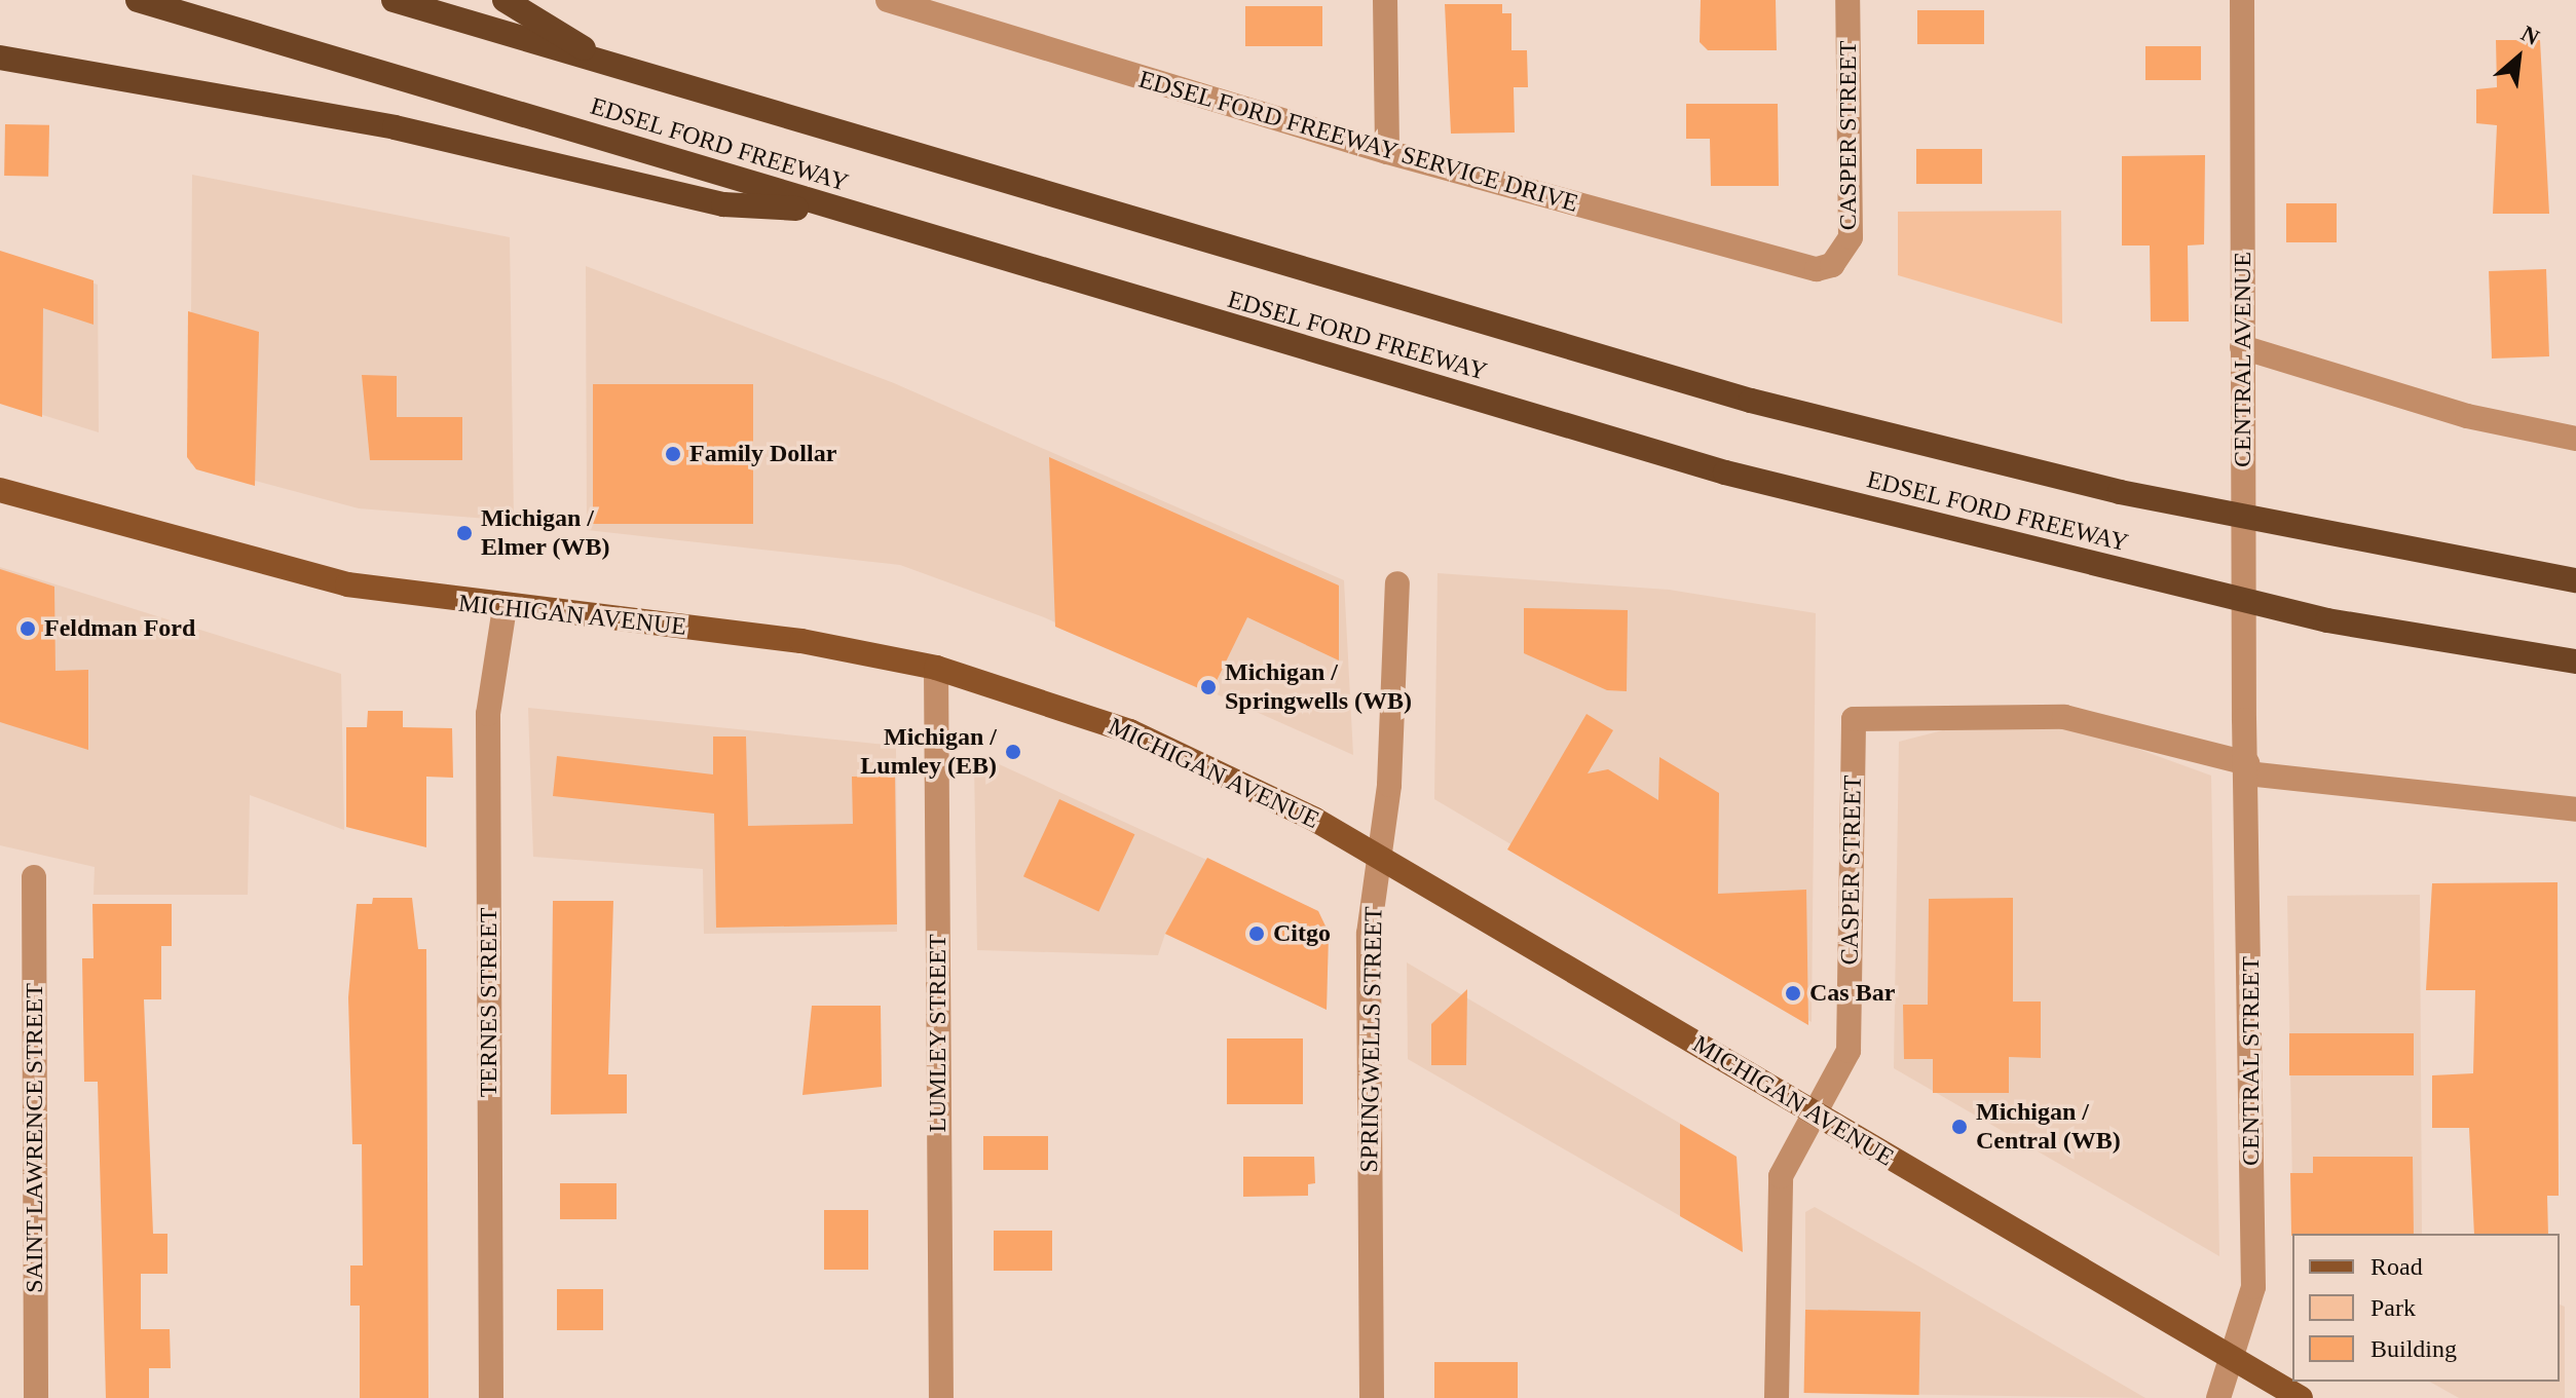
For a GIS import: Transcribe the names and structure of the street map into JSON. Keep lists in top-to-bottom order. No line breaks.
{"streets":{"highway":["EDSEL FORD FREEWAY"],"main road":["MICHIGAN AVENUE"],"street":["CASPER STREET","EDSEL FORD FREEWAY SERVICE DRIVE","CENTRAL AVENUE","TERNES STREET","LUMLEY STREET","SPRINGWELLS STREET","CENTRAL STREET","SAINT LAWRENCE STREET"]},"crossings":[["CASPER STREET","EDSEL FORD FREEWAY SERVICE DRIVE"],["CASPER STREET","MICHIGAN AVENUE"],["CASPER STREET","CENTRAL STREET"],["CENTRAL AVENUE","CENTRAL STREET"],["MICHIGAN AVENUE","TERNES STREET"],["MICHIGAN AVENUE","LUMLEY STREET"],["MICHIGAN AVENUE","SPRINGWELLS STREET"],["MICHIGAN AVENUE","CENTRAL STREET"]],"places":["Family Dollar","Michigan / Elmer (WB)","Feldman Ford","Michigan / Springwells (WB)","Michigan / Lumley (EB)","Citgo","Cas Bar","Michigan / Central (WB)"],"legend":["Road","Park","Building"],"north":"top right"}
